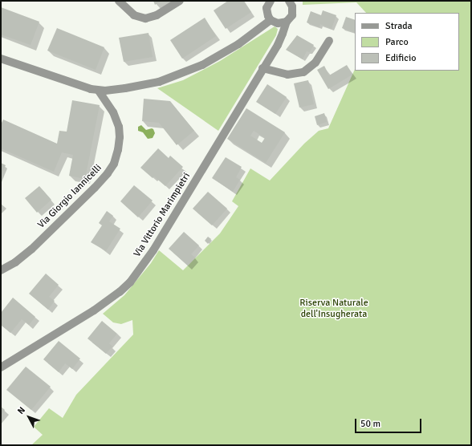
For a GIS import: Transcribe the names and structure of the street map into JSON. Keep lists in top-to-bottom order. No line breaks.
{"streets":{"street":["Via Giorgio Iannicelli","Via Vittorio Marimpietri"]},"parks":["Riserva Naturale dell'Insugherata"],"legend":["Strada","Parco","Edificio"],"scale_bar":"50 m","north":"top left"}
